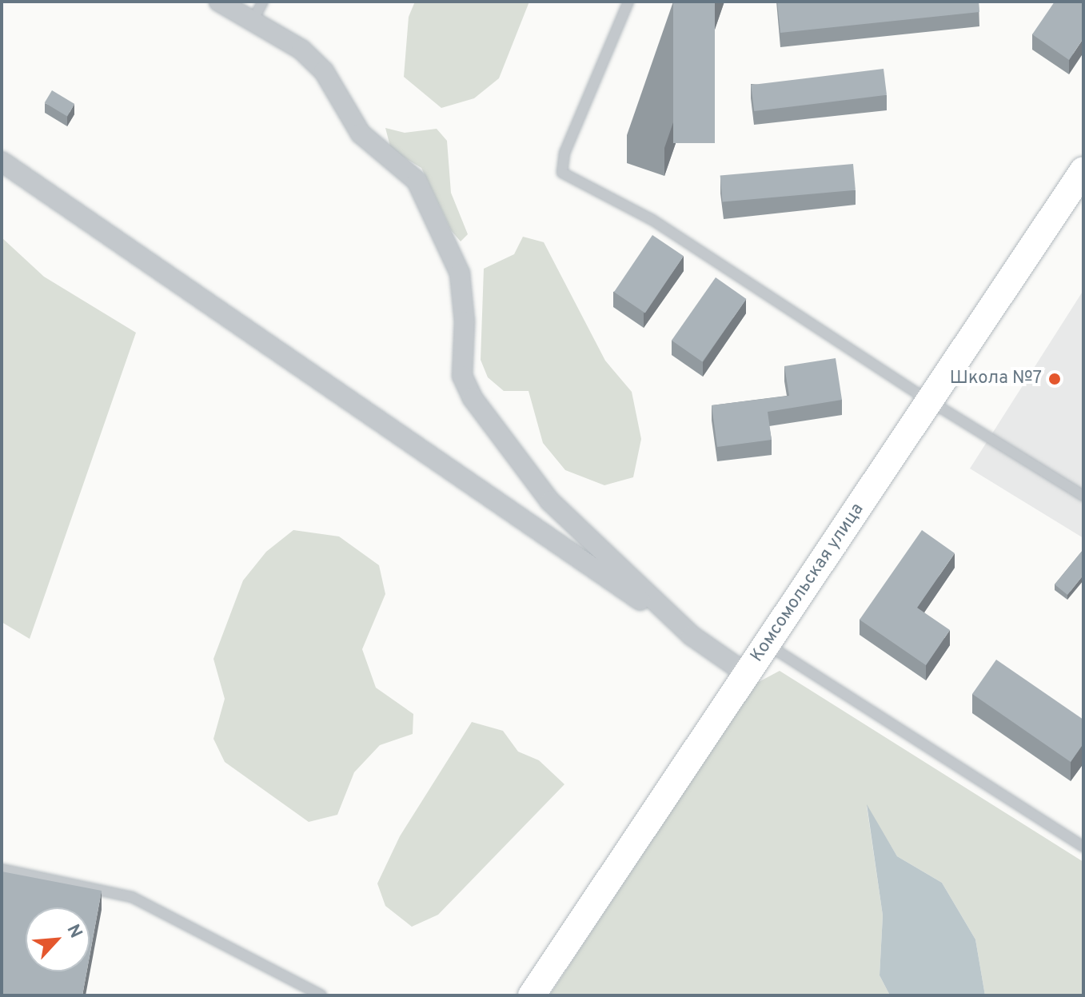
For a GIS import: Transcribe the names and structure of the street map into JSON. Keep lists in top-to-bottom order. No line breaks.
{"streets":{"main road":["Комсомольская улица"]},"places":["Школа №7"],"north":"top right"}
